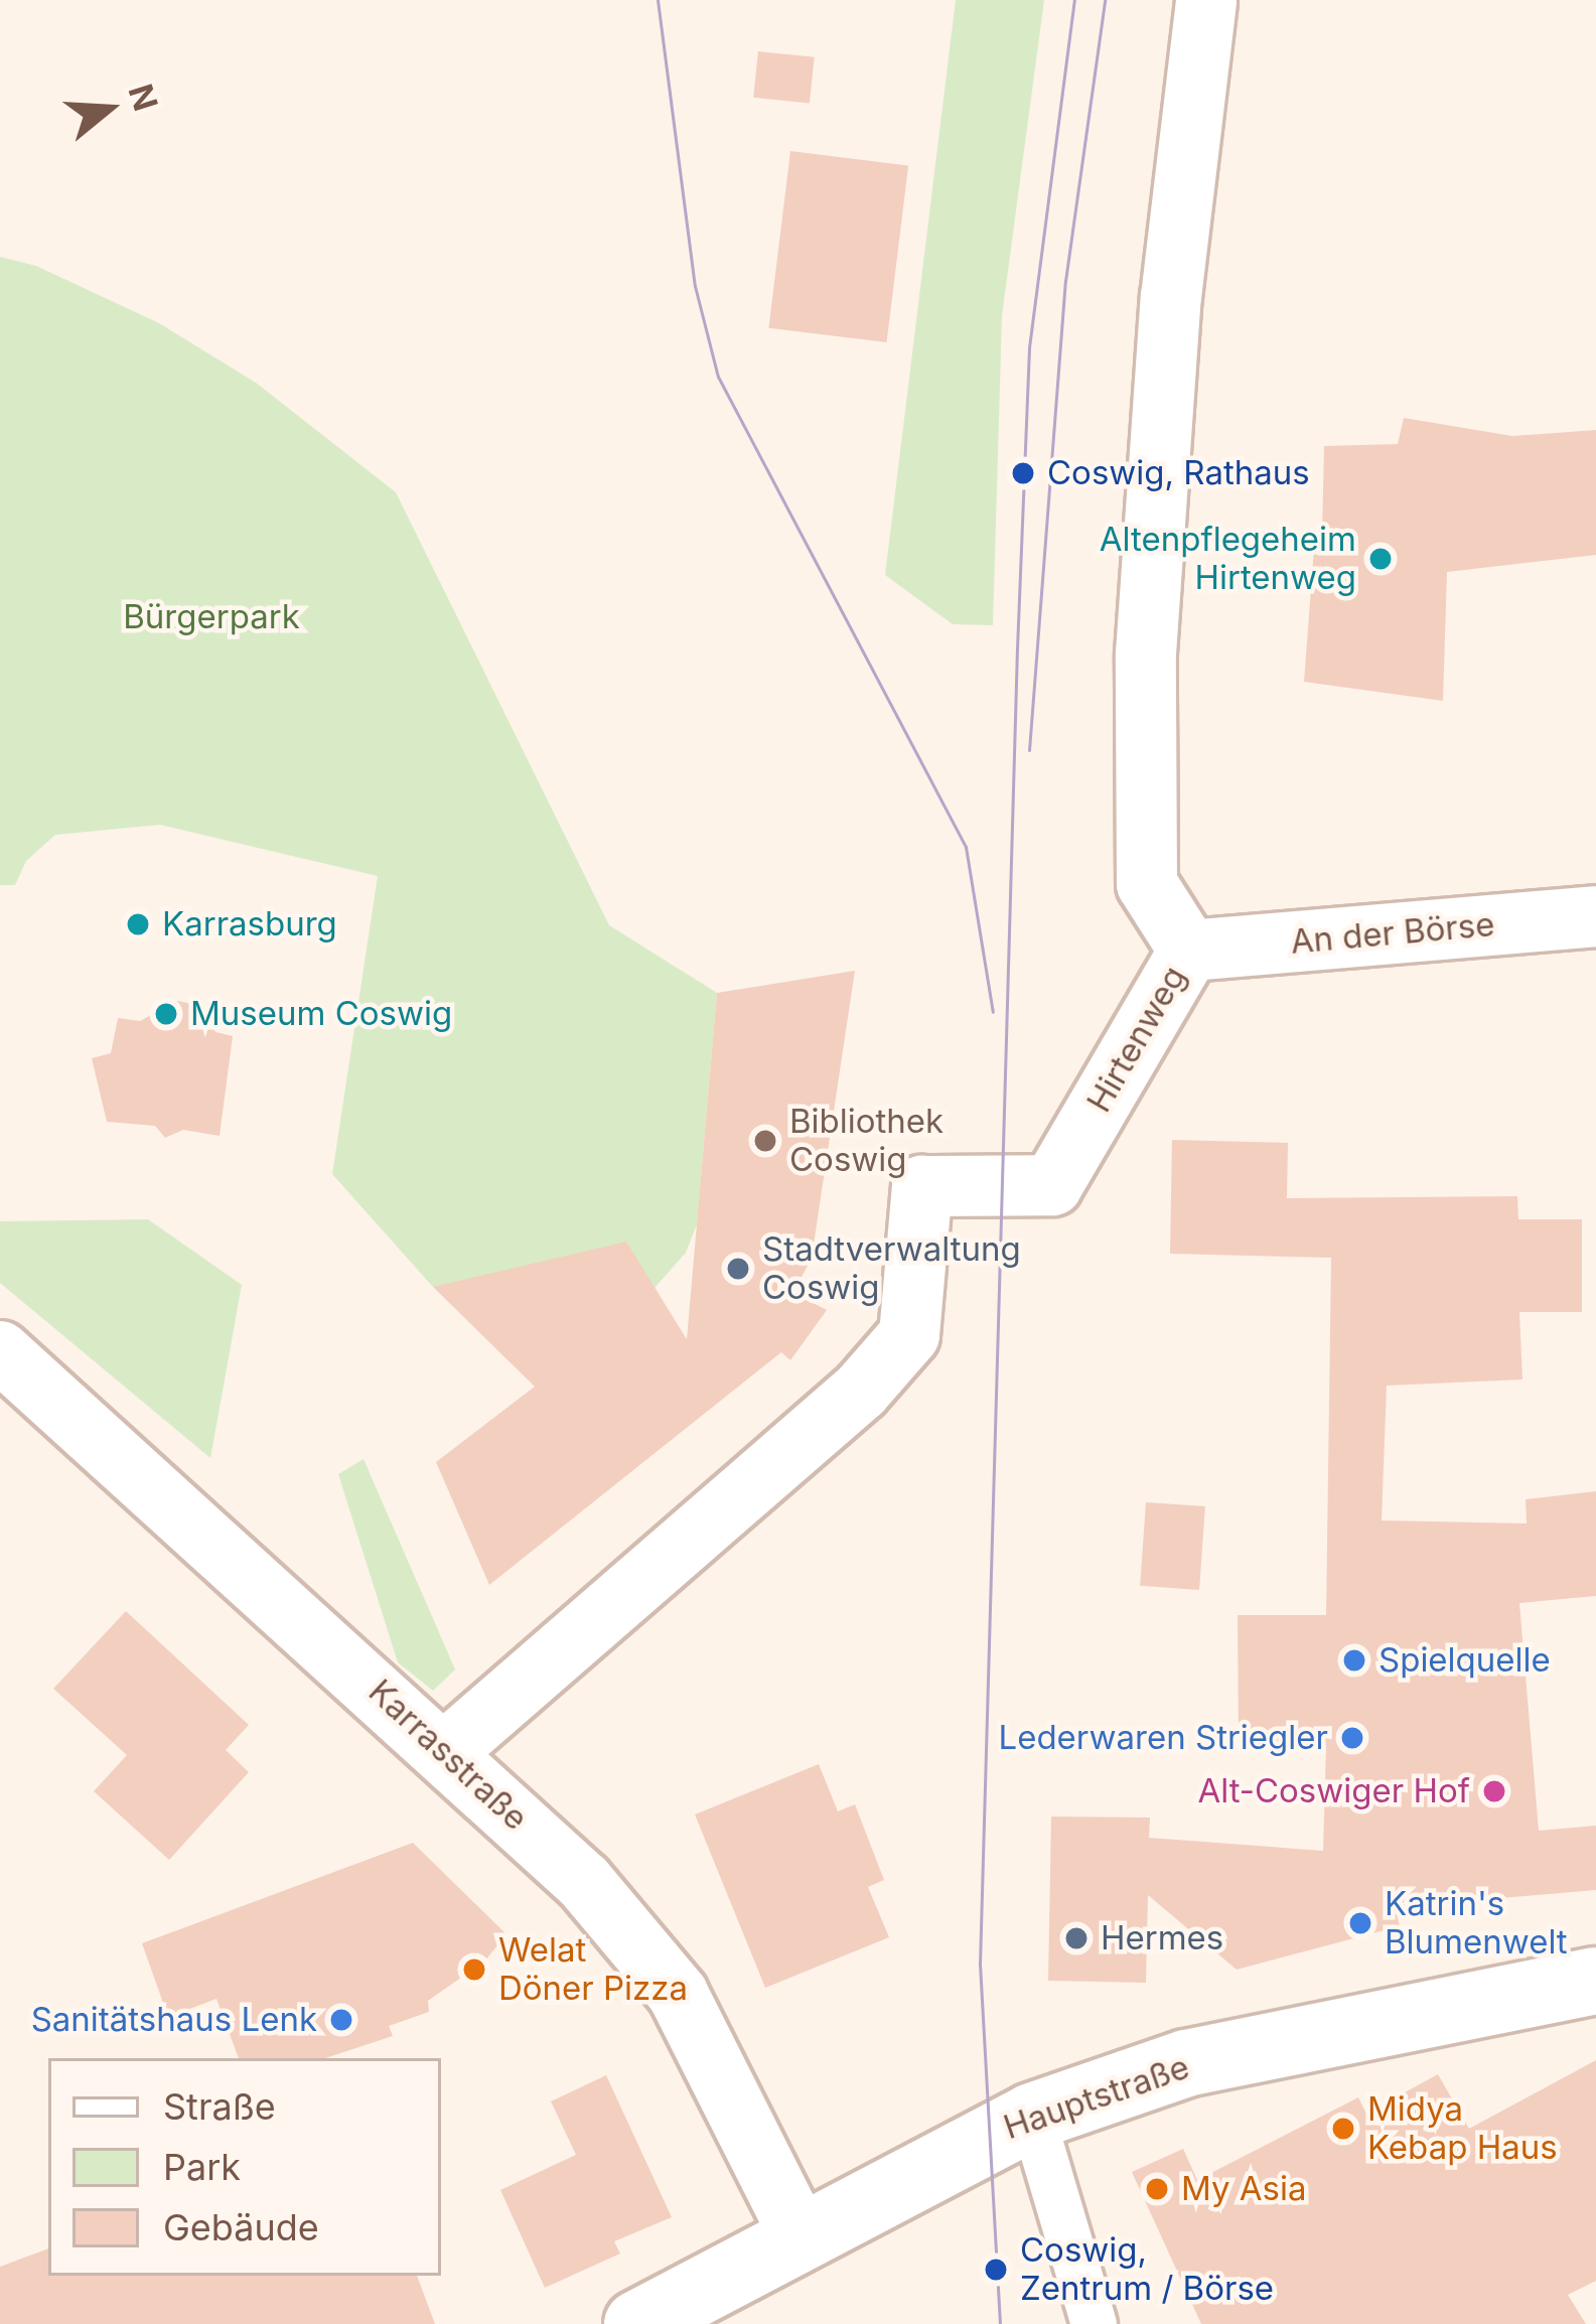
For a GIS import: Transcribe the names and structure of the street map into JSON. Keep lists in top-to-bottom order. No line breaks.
{"streets":{"main road":["Hauptstraße"],"street":["An der Börse","Hirtenweg","Karrasstraße"]},"crossings":[["An der Börse","Hirtenweg"],["Hirtenweg","Karrasstraße"],["Karrasstraße","Hauptstraße"]],"parks":["Bürgerpark"],"places":["Coswig, Rathaus","Altenpflegeheim Hirtenweg","Karrasburg","Museum Coswig","Bibliothek Coswig","Stadtverwaltung Coswig","Spielquelle","Lederwaren Striegler","Alt-Coswiger Hof","Katrin's Blumenwelt","Hermes","Welat Döner Pizza","Sanitätshaus Lenk","Midya Kebap Haus","My Asia","Coswig, Zentrum / Börse"],"legend":["Straße","Park","Gebäude"],"north":"right"}
